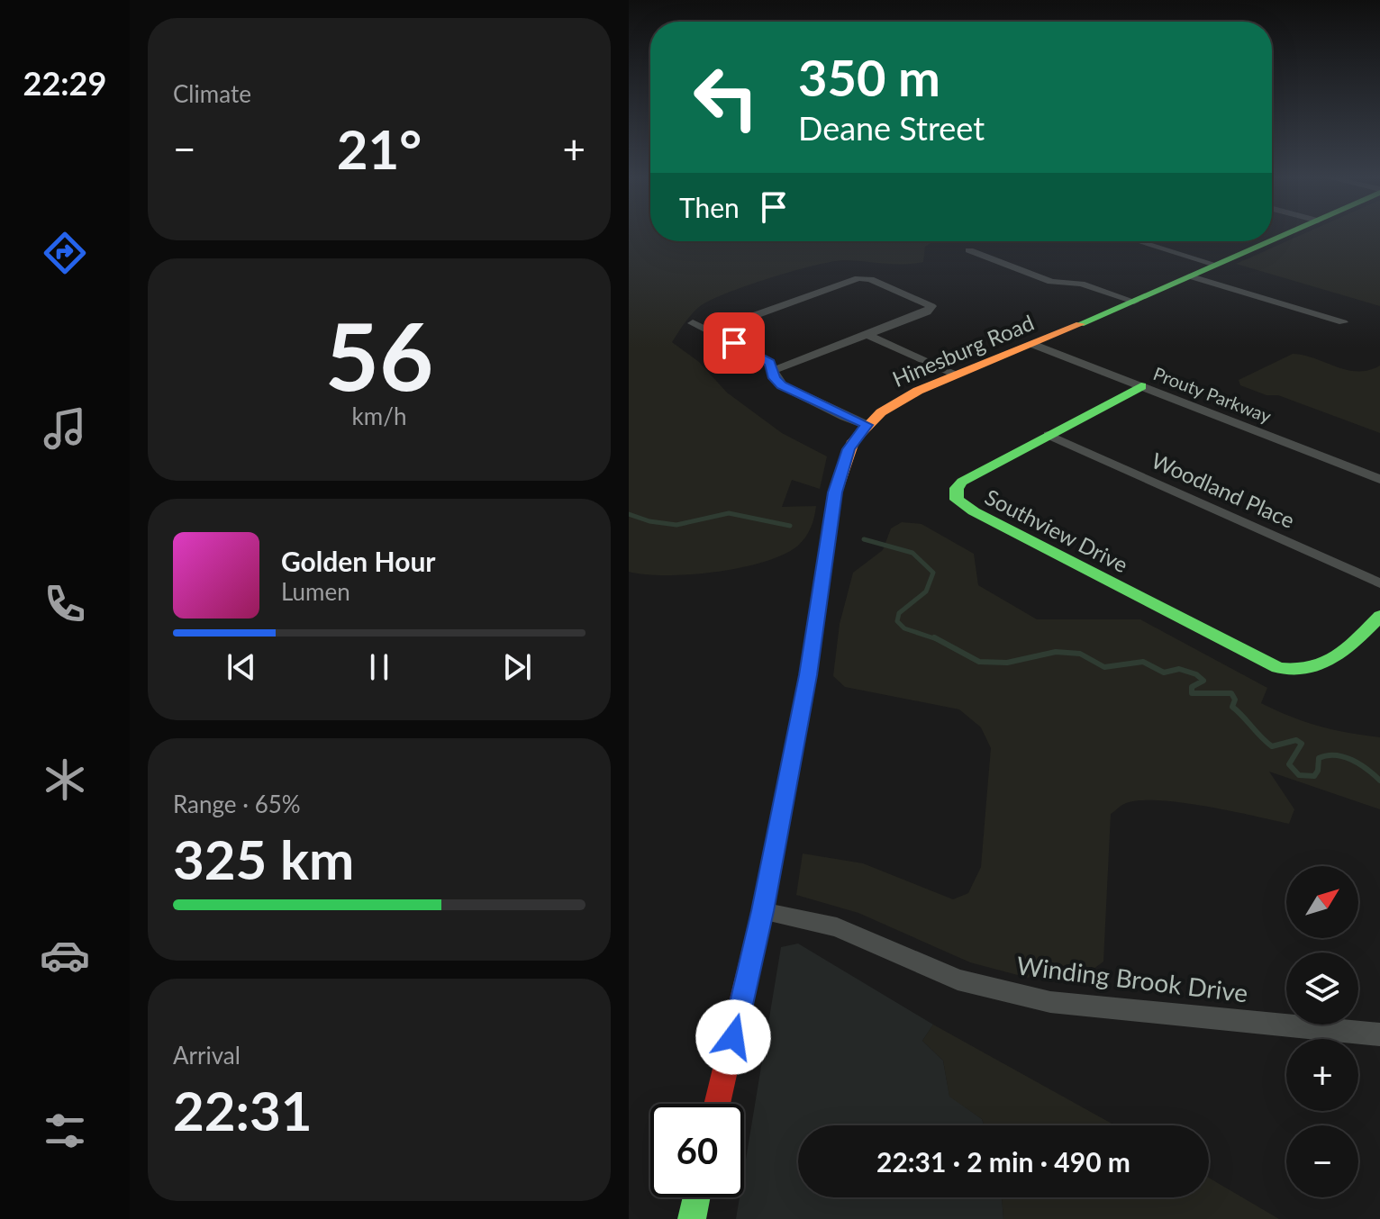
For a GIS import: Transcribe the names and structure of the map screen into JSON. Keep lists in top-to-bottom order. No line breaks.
{"streets":{"main road":["Hinesburg Road","Southview Drive"],"street":["Prouty Parkway","Woodland Place","Winding Brook Drive"]},"crossings":[["Hinesburg Road","Prouty Parkway"],["Hinesburg Road","Winding Brook Drive"],["Prouty Parkway","Southview Drive"],["Woodland Place","Southview Drive"]],"north":"top right","page":{"tabs":"22:29","tile":["Climate",["56","km/h"],["Range · 65%","325 km"],["Arrival","22:31"]],"turn":["350 m","Deane Street"],"heat":["−","21°","+"],"then":"Then","song":["Golden Hour","Lumen"],"map_buttons":["+","−"],"limit":"60","trip":"22:31 · 2 min · 490 m"}}
